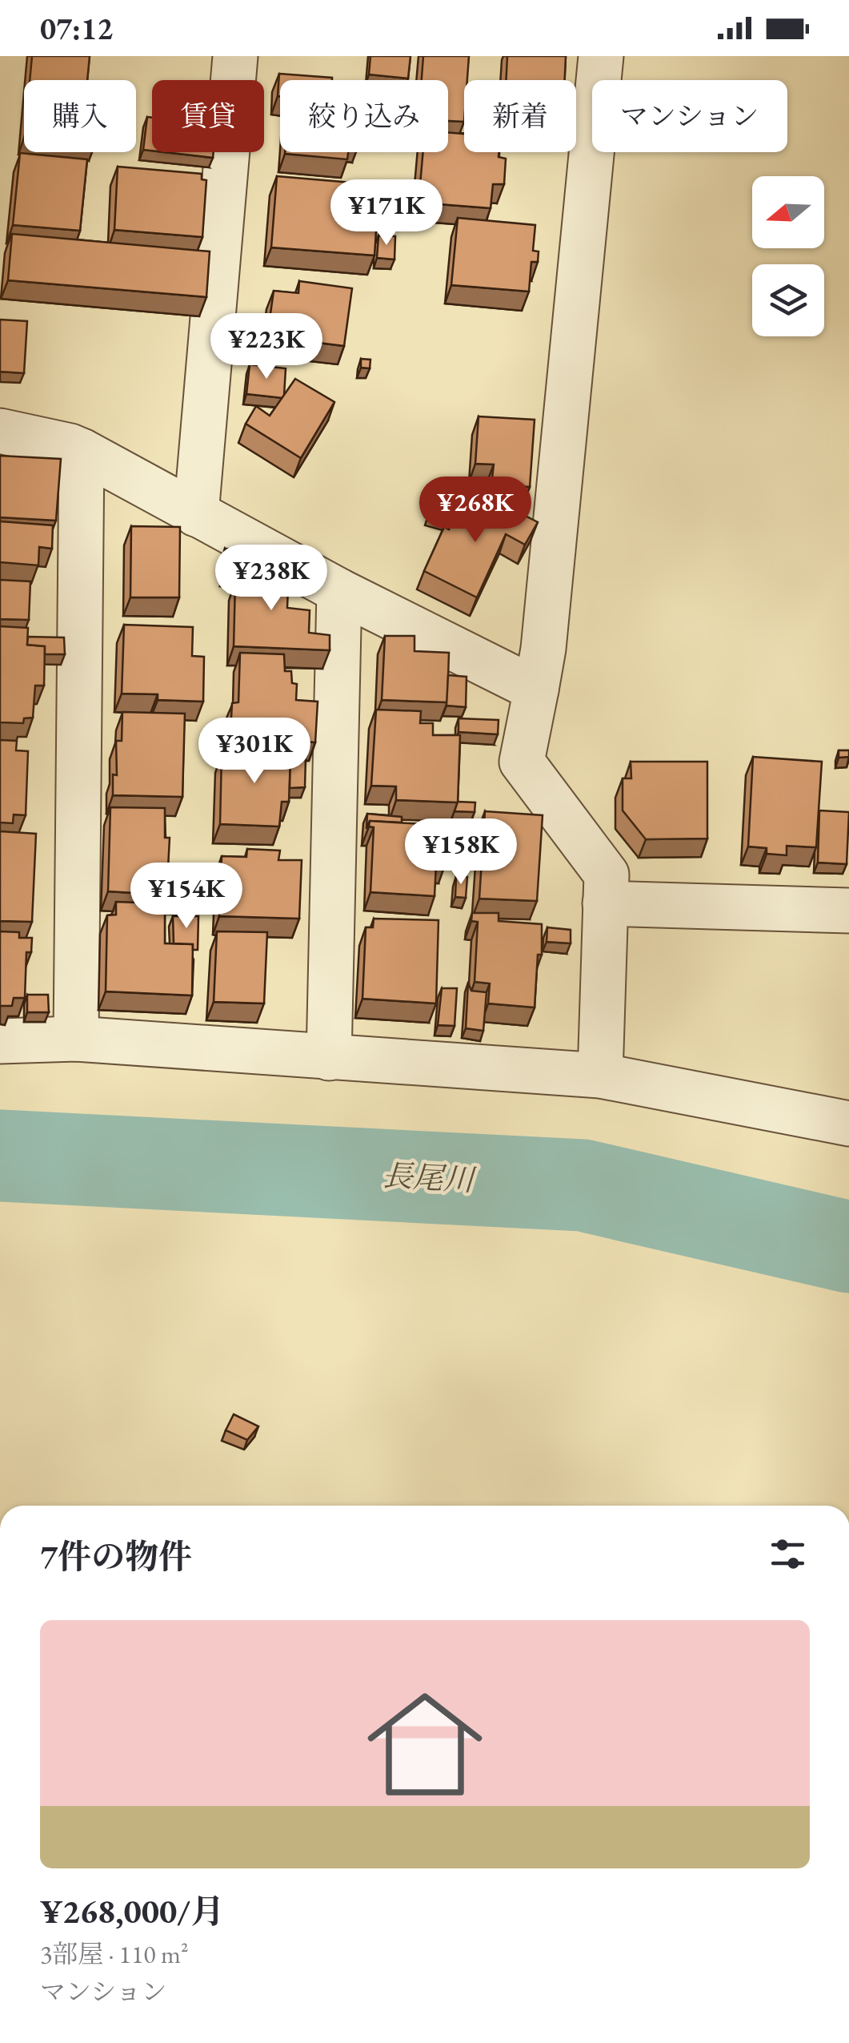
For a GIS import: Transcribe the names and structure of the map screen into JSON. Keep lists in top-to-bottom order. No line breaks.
{"water":["長尾川"],"north":"left","page":{"status":"07:12","chip":["購入","賃貸","絞り込み","新着","マンション"],"price":["¥171K","¥223K","¥268K","¥238K","¥301K","¥158K","¥154K"],"heading":"7件の物件","list":[{"name":"¥268,000/月","note":"3部屋 · 110 m² · マンション"}]}}
